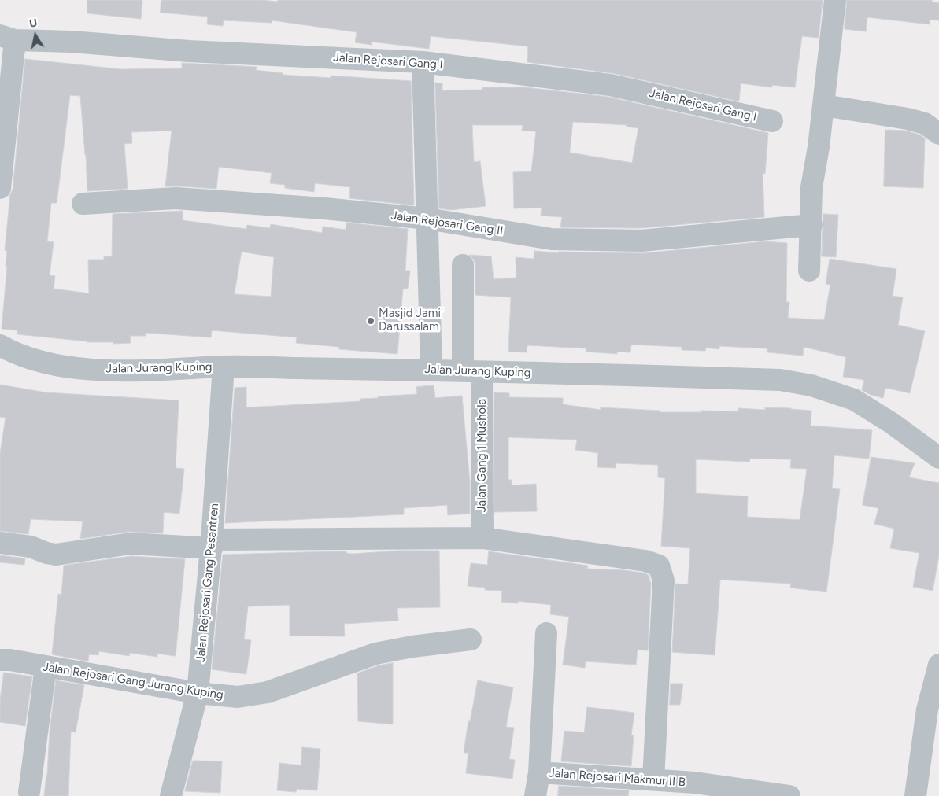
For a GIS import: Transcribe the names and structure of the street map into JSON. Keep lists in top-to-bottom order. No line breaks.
{"streets":{"street":["Jalan Rejosari Gang I","Jalan Rejosari Gang II","Jalan Jurang Kuping","Jalan Gang 1 Mushola","Jalan Rejosari Gang Pesantren","Jalan Rejosari Gang Jurang Kuping","Jalan Rejosari Makmur II B"]},"crossings":[["Jalan Jurang Kuping","Jalan Gang 1 Mushola"],["Jalan Jurang Kuping","Jalan Rejosari Gang Pesantren"],["Jalan Rejosari Gang Pesantren","Jalan Rejosari Gang Jurang Kuping"]],"places":["Masjid Jami' Darussalam"],"north":"top"}
